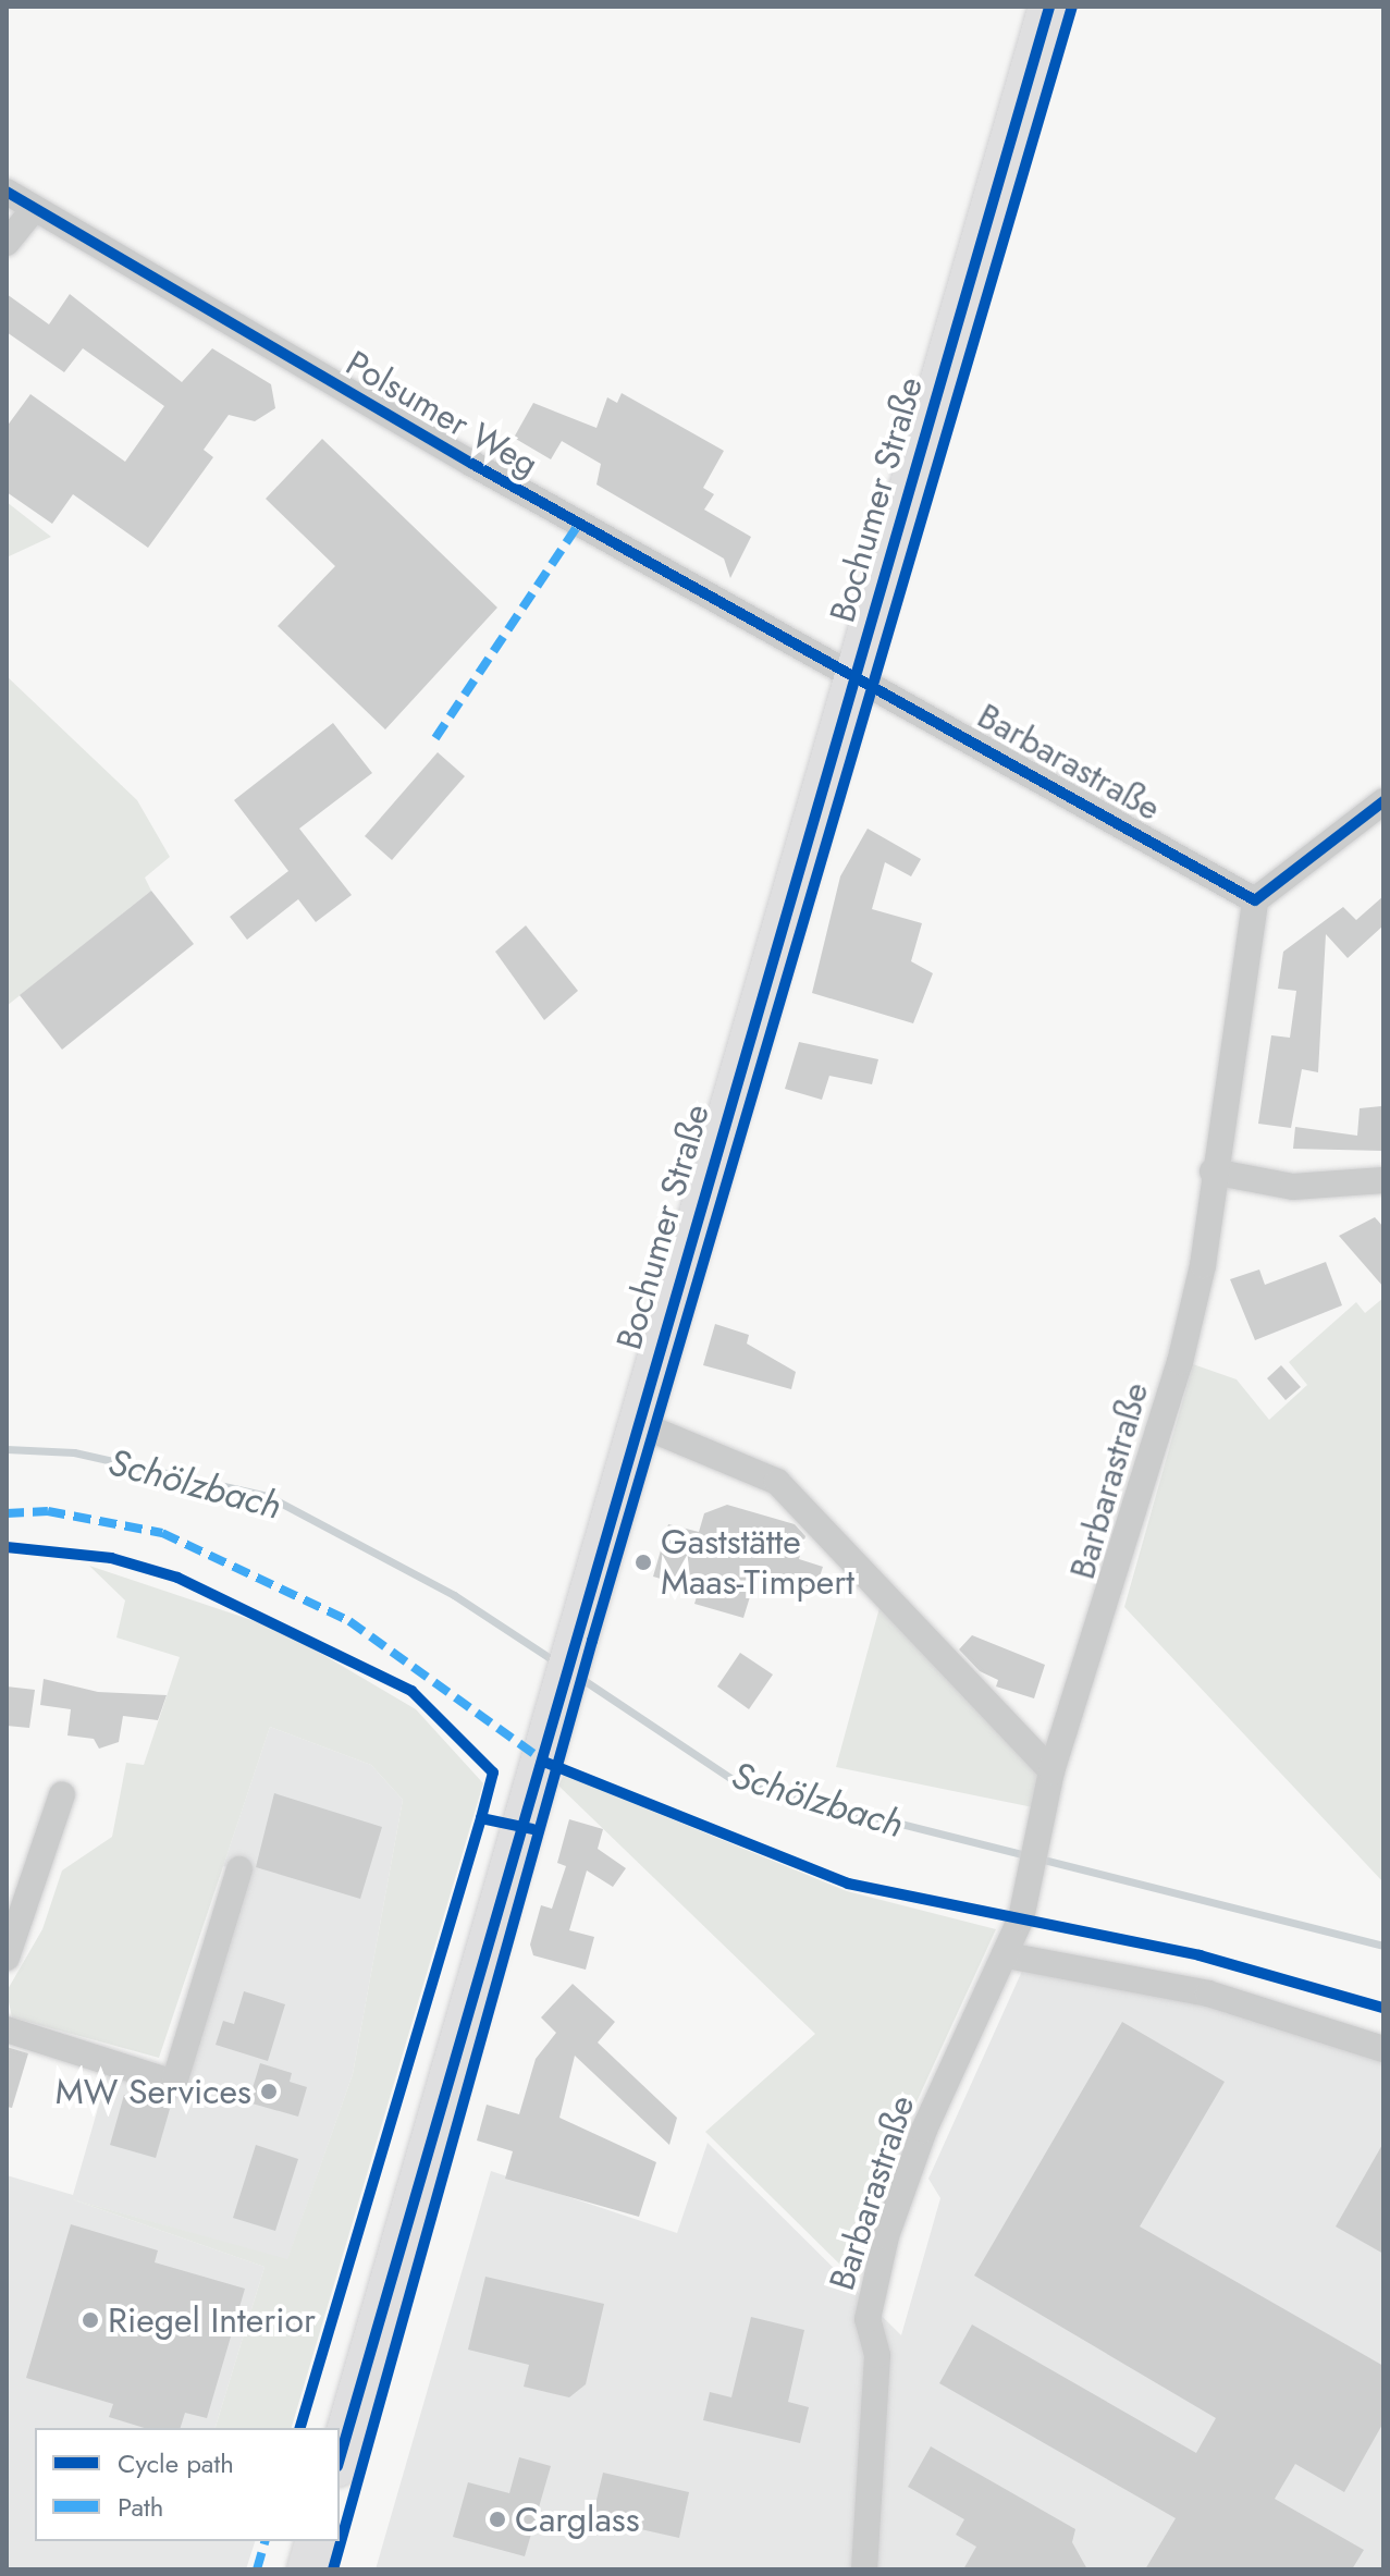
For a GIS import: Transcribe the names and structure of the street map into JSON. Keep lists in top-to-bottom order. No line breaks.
{"streets":{"main road":["Bochumer Straße"],"street":["Polsumer Weg","Barbarastraße"]},"crossings":[["Polsumer Weg","Bochumer Straße"],["Polsumer Weg","Barbarastraße"],["Bochumer Straße","Barbarastraße"]],"water":["Schölzbach"],"places":["Gaststätte Maas-Timpert","MW Services","Riegel Interior","Carglass"],"legend":["Cycle path","Path"]}
